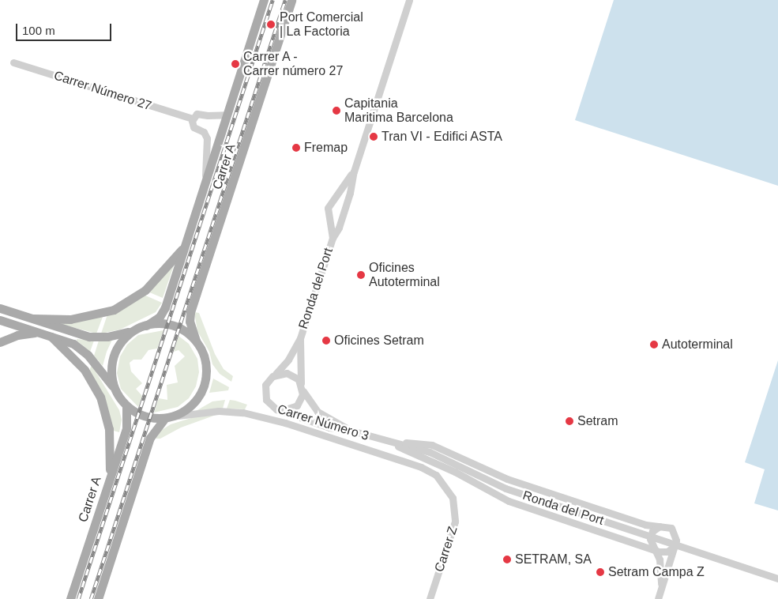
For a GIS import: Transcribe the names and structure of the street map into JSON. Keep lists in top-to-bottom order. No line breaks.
{"streets":{"main road":["Carrer A"],"street":["Carrer Número 27","Ronda del Port","Carrer Número 3","Carrer Z"]},"crossings":[["Carrer A","Carrer Número 3"],["Ronda del Port","Carrer Número 3"],["Carrer Número 3","Carrer Z"]],"places":["Port Comercial | La Factoria","Carrer A - Carrer número 27","Capitania Maritima Barcelona","Tran VI - Edifici ASTA","Fremap","Oficines Autoterminal","Oficines Setram","Autoterminal","Setram","SETRAM, SA","Setram Campa Z"],"scale_bar":"100 m"}
